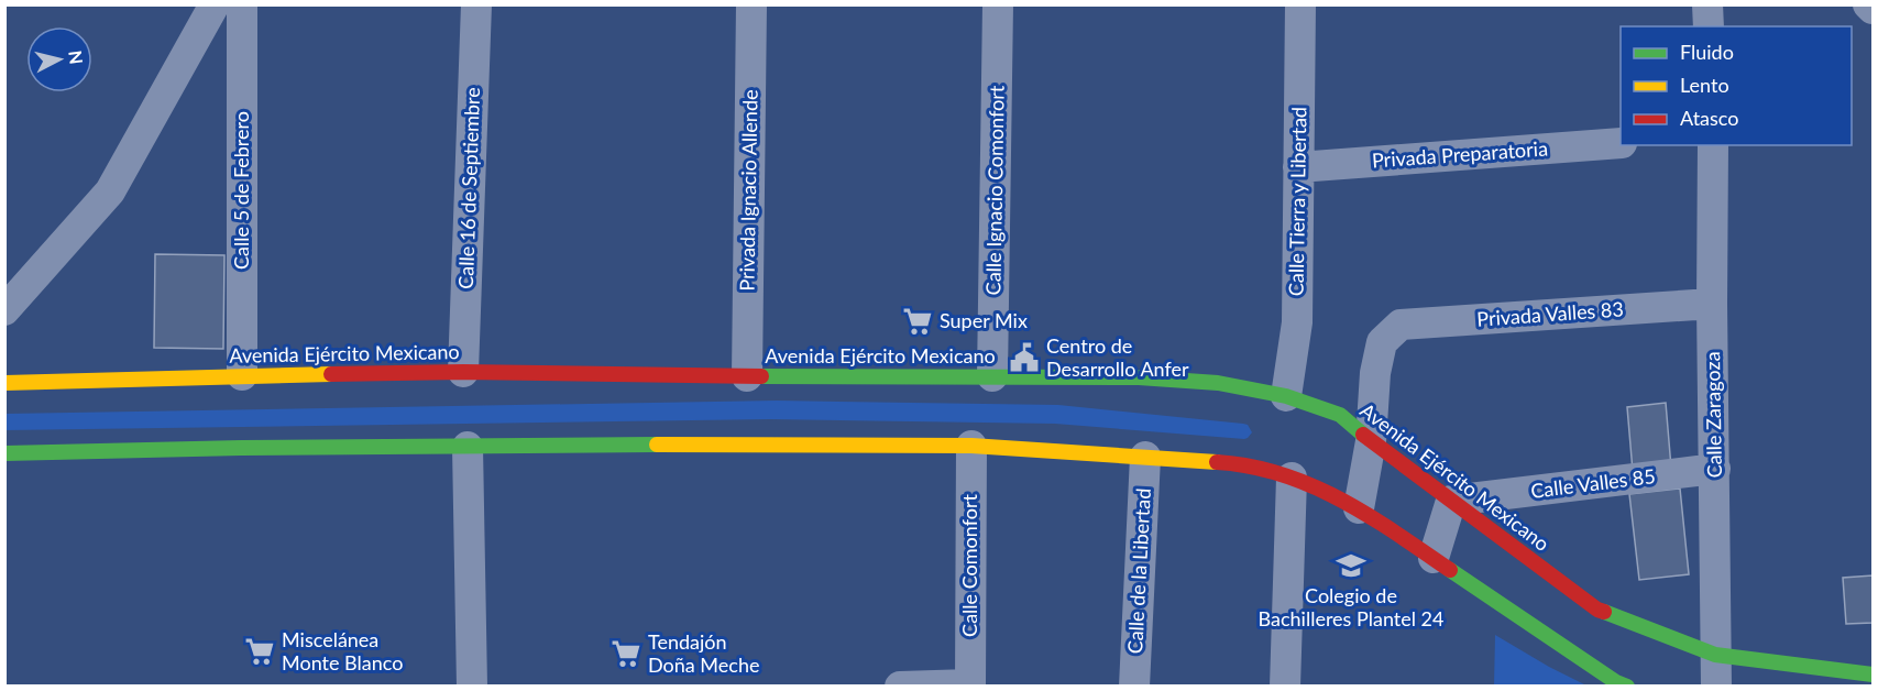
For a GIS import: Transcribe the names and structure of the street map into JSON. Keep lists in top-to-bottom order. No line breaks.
{"streets":{"main road":["Avenida Ejército Mexicano"],"street":["Privada Preparatoria","Calle 16 de Septiembre","Calle 5 de Febrero","Privada Ignacio Allende","Calle Ignacio Comonfort","Calle Tierra y Libertad","Privada Valles 83","Calle Zaragoza","Calle Valles 85","Calle Comonfort","Calle de la Libertad"]},"crossings":[["Privada Preparatoria","Calle Tierra y Libertad"],["Calle 16 de Septiembre","Avenida Ejército Mexicano"],["Calle 5 de Febrero","Avenida Ejército Mexicano"],["Privada Ignacio Allende","Avenida Ejército Mexicano"],["Calle Ignacio Comonfort","Avenida Ejército Mexicano"],["Calle Tierra y Libertad","Avenida Ejército Mexicano"],["Privada Valles 83","Avenida Ejército Mexicano"],["Privada Valles 83","Calle Zaragoza"],["Avenida Ejército Mexicano","Calle Zaragoza"],["Avenida Ejército Mexicano","Calle Valles 85"],["Calle Zaragoza","Calle Valles 85"]],"places":{"supermarket":["Super Mix","Miscelánea Monte Blanco","Tendajón Doña Meche"],"public building":["Centro de Desarrollo Anfer"],"school or university":["Colegio de Bachilleres Plantel 24"]},"legend":["Fluido","Lento","Atasco"],"north":"right"}
